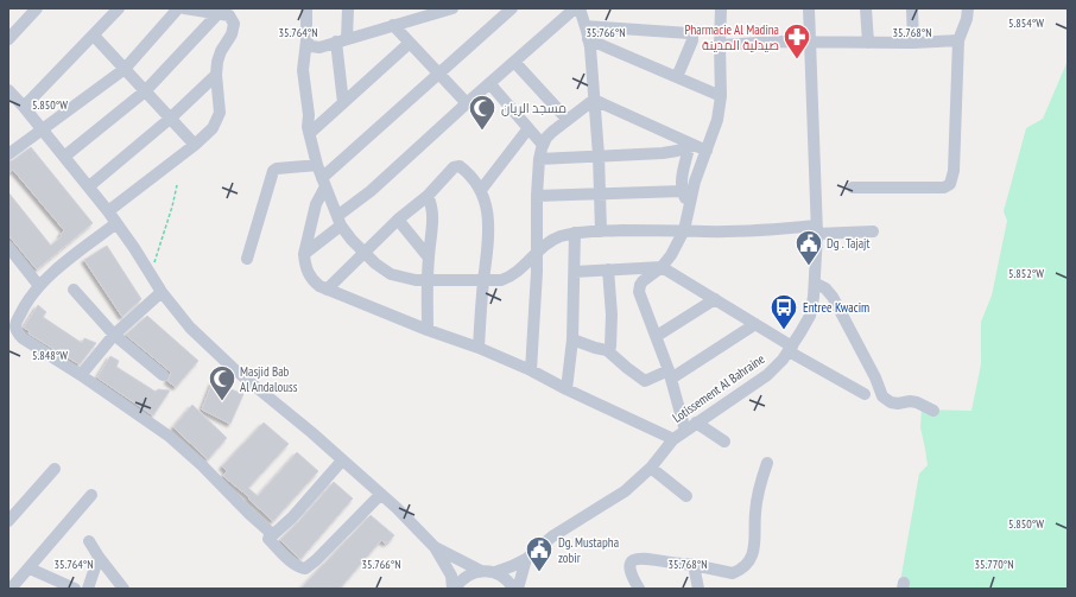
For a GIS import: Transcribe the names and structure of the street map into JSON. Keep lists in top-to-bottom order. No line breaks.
{"streets":{"street":["Lotissement Al Bahraine"]},"places":{"pharmacy":["Pharmacie Al Madina صيدلية المدينة"],"mosque":["مسجد الريان","Masjid Bab Al Andalouss"],"public building":["Dg . Tajajt","Dg. Mustapha zobir"],"bus stop":["Entree Kwacim"]},"coordinates":["5.854°W","35.764°N","35.766°N","35.768°N","5.850°W","5.852°W","5.848°W","35.770°N"]}
